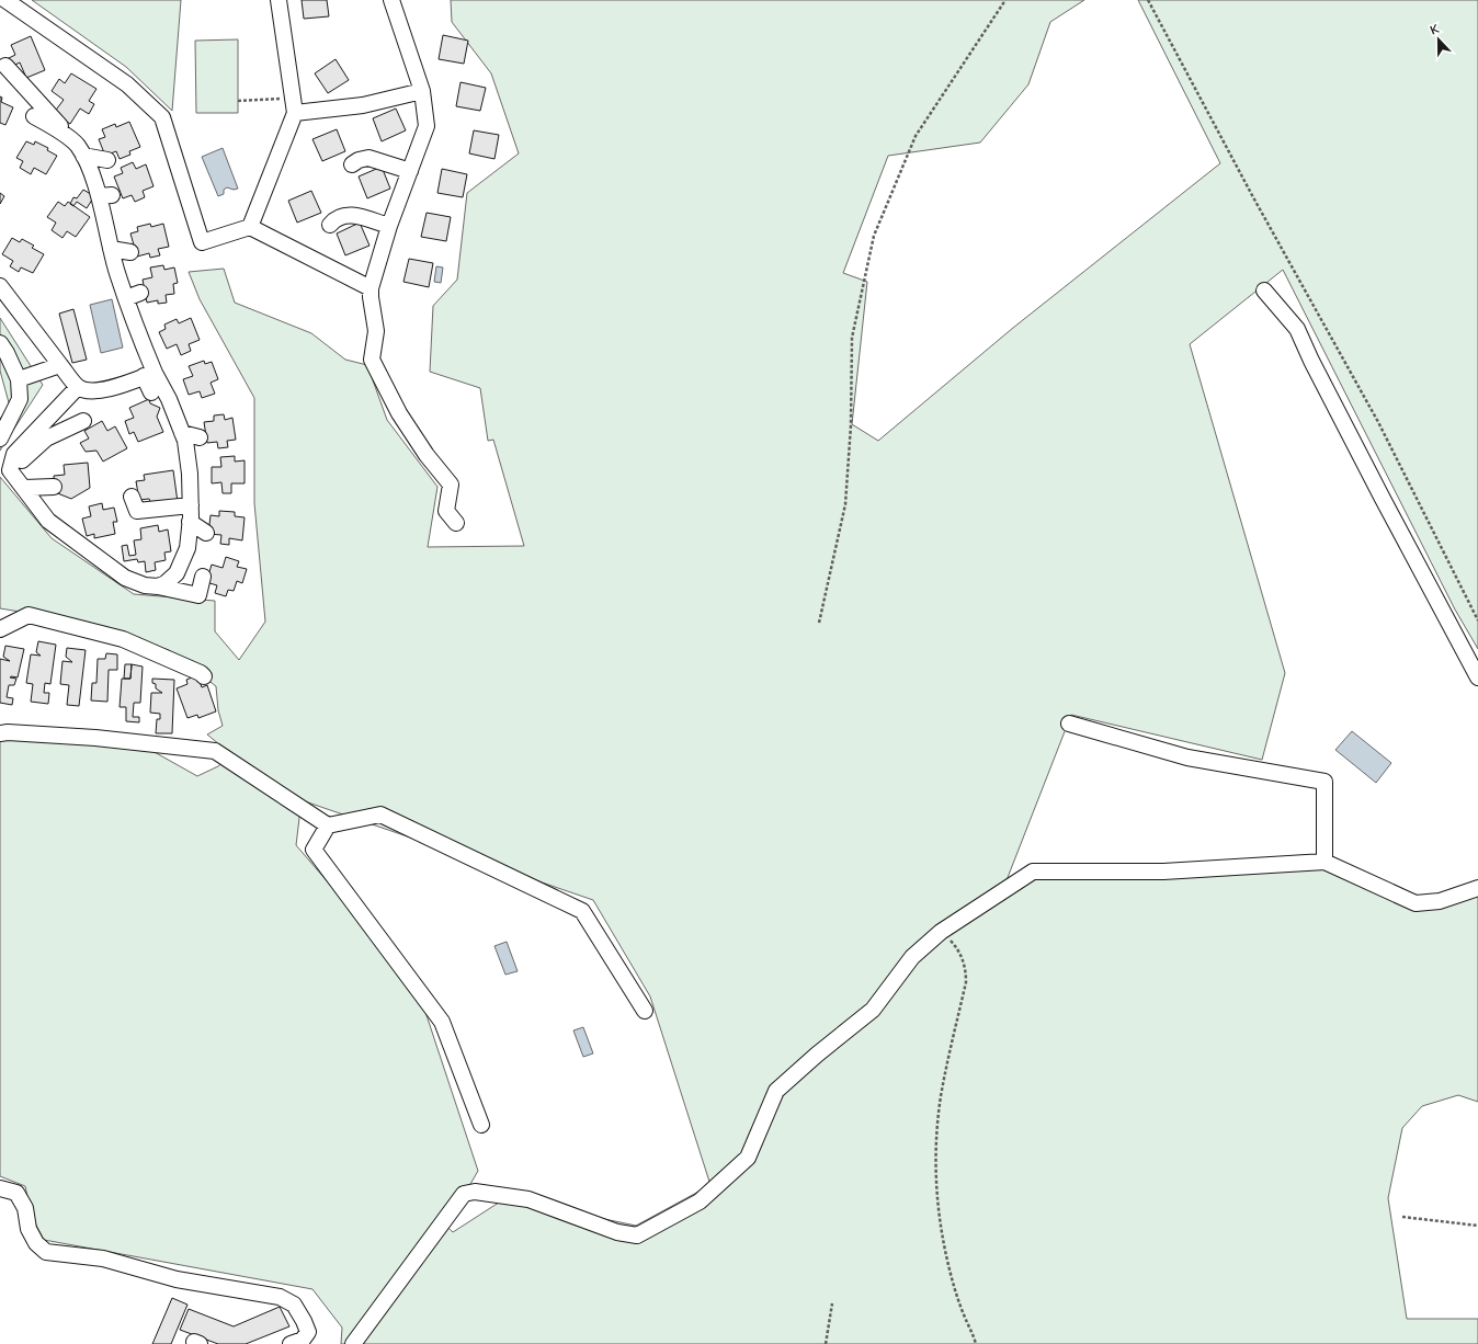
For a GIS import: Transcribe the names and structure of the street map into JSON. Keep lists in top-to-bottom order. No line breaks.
{"north":"top"}
